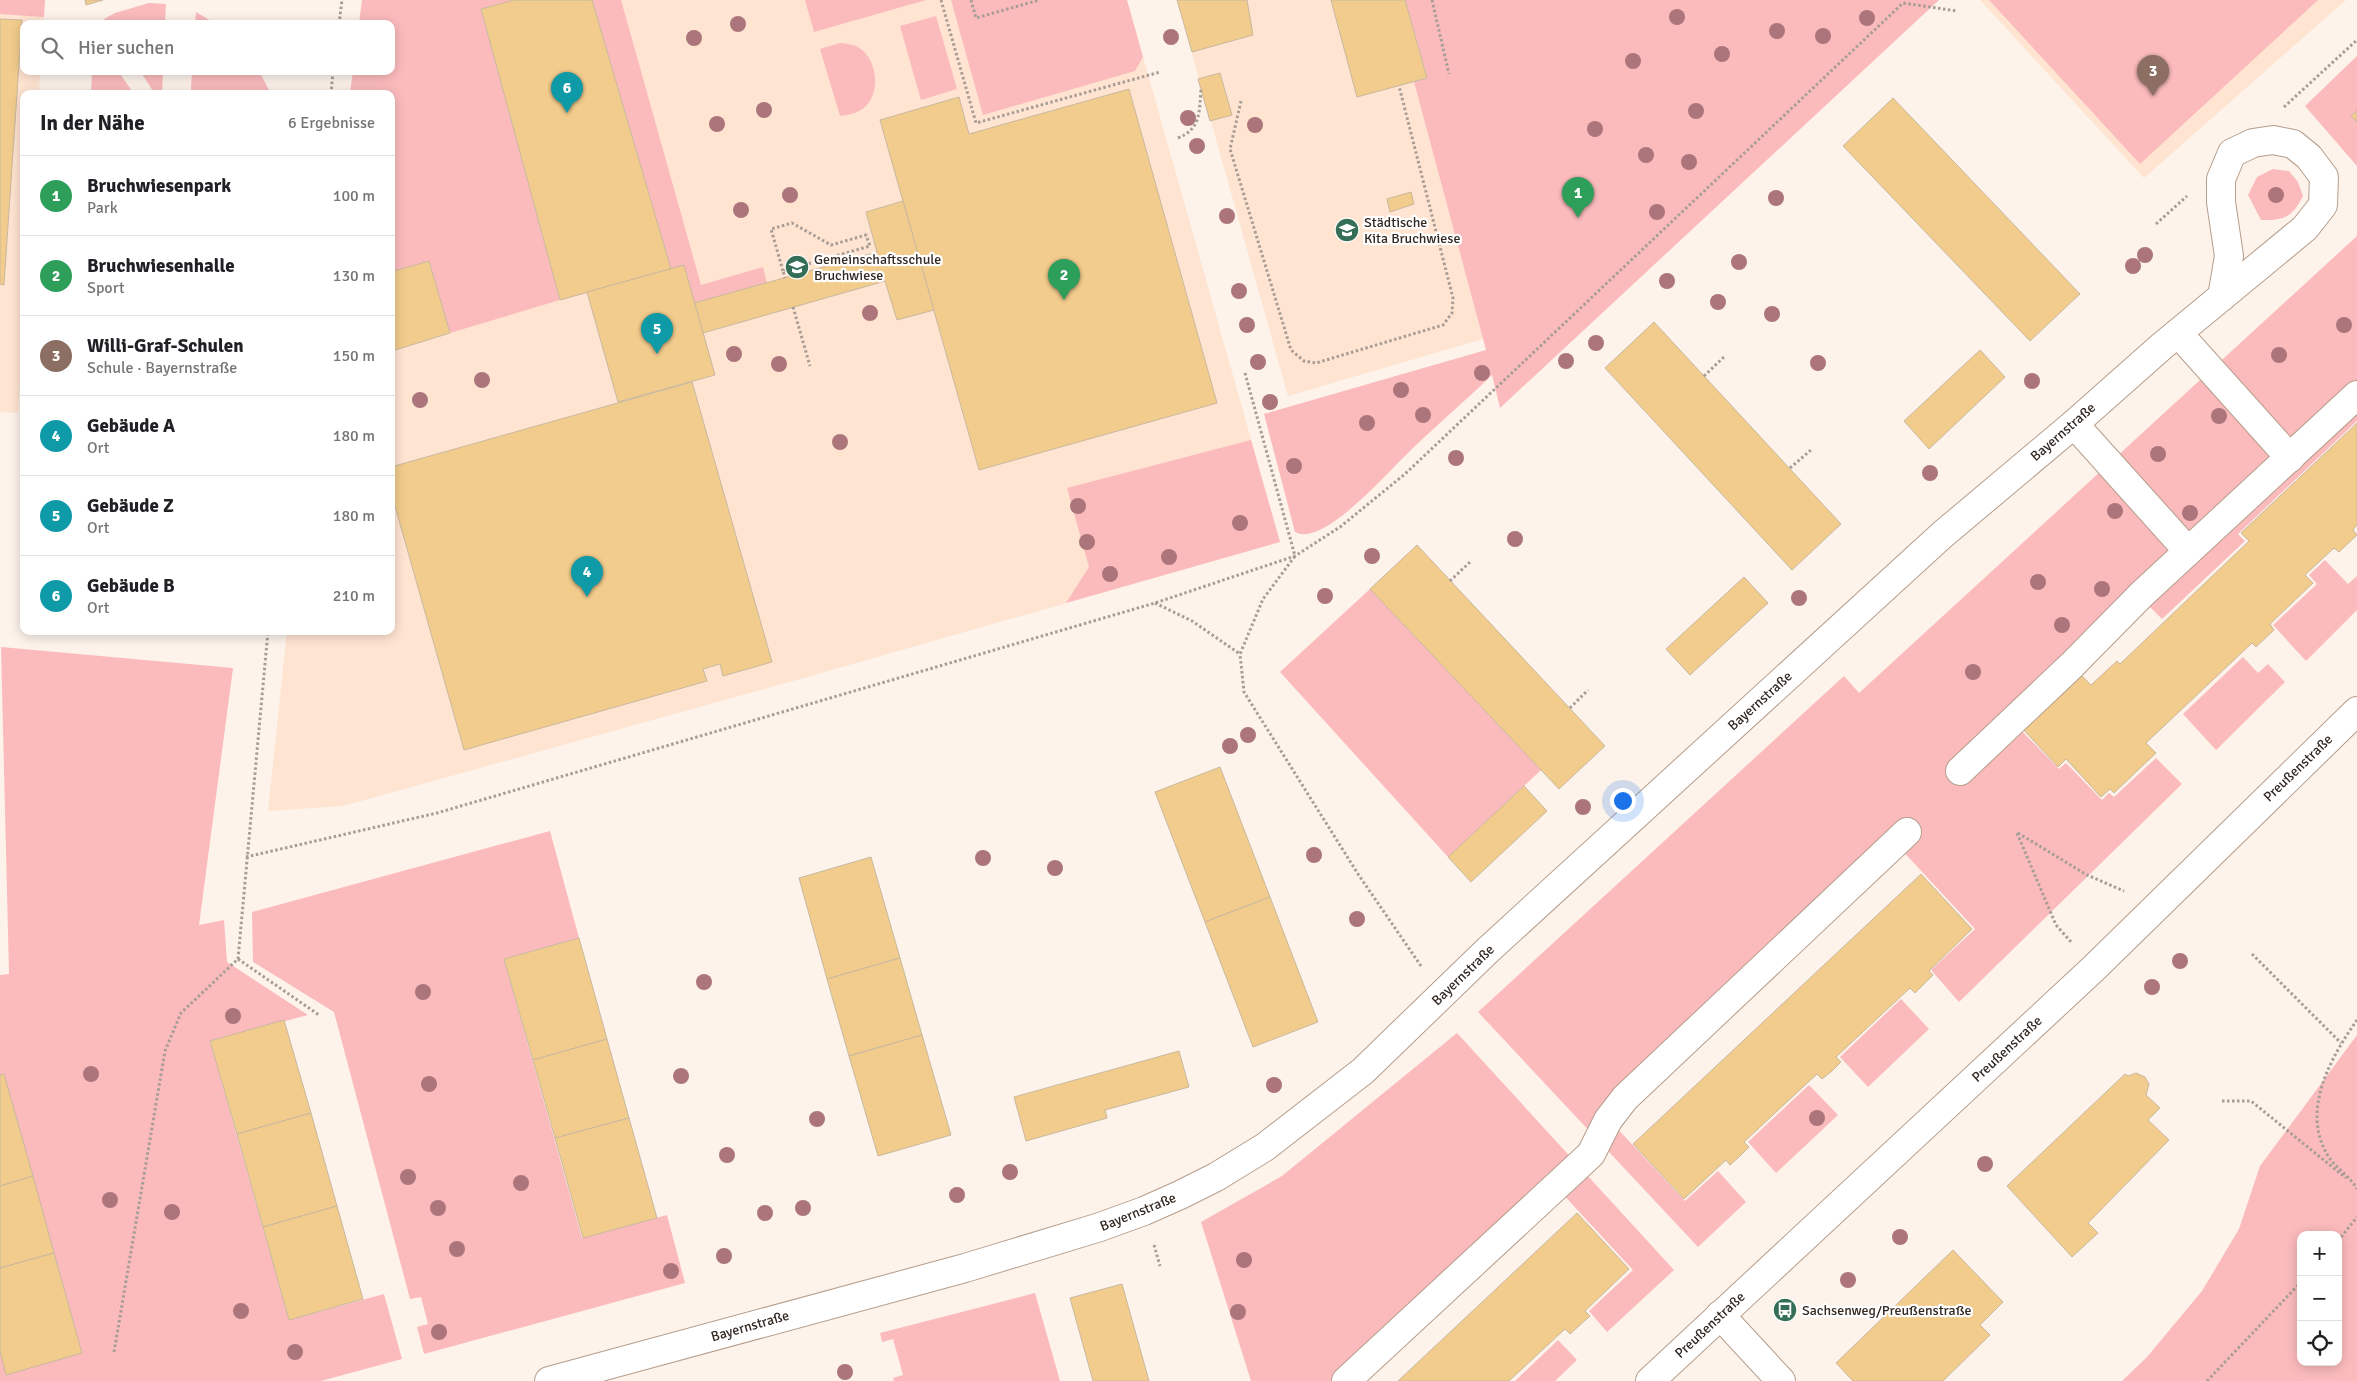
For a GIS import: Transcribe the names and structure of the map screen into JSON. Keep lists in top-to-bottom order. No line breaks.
{"streets":{"street":["Bayernstraße","Preußenstraße"]},"places":{"school or university":["Städtische Kita Bruchwiese","Gemeinschaftsschule Bruchwiese"],"bus stop":["Sachsenweg/Preußenstraße"]},"page":{"search":"Hier suchen","pins":["3","6","1","2","5","4"],"heading":["In der Nähe","6 Ergebnisse"],"list":[{"mark":"1","name":"Bruchwiesenpark","note":"Park","value":"100 m"},{"mark":"2","name":"Bruchwiesenhalle","note":"Sport","value":"130 m"},{"mark":"3","name":"Willi-Graf-Schulen","note":"Schule · Bayernstraße","value":"150 m"},{"mark":"4","name":"Gebäude A","note":"Ort","value":"180 m"},{"mark":"5","name":"Gebäude Z","note":"Ort","value":"180 m"},{"mark":"6","name":"Gebäude B","note":"Ort","value":"210 m"}],"map_buttons":["+","−"]}}
